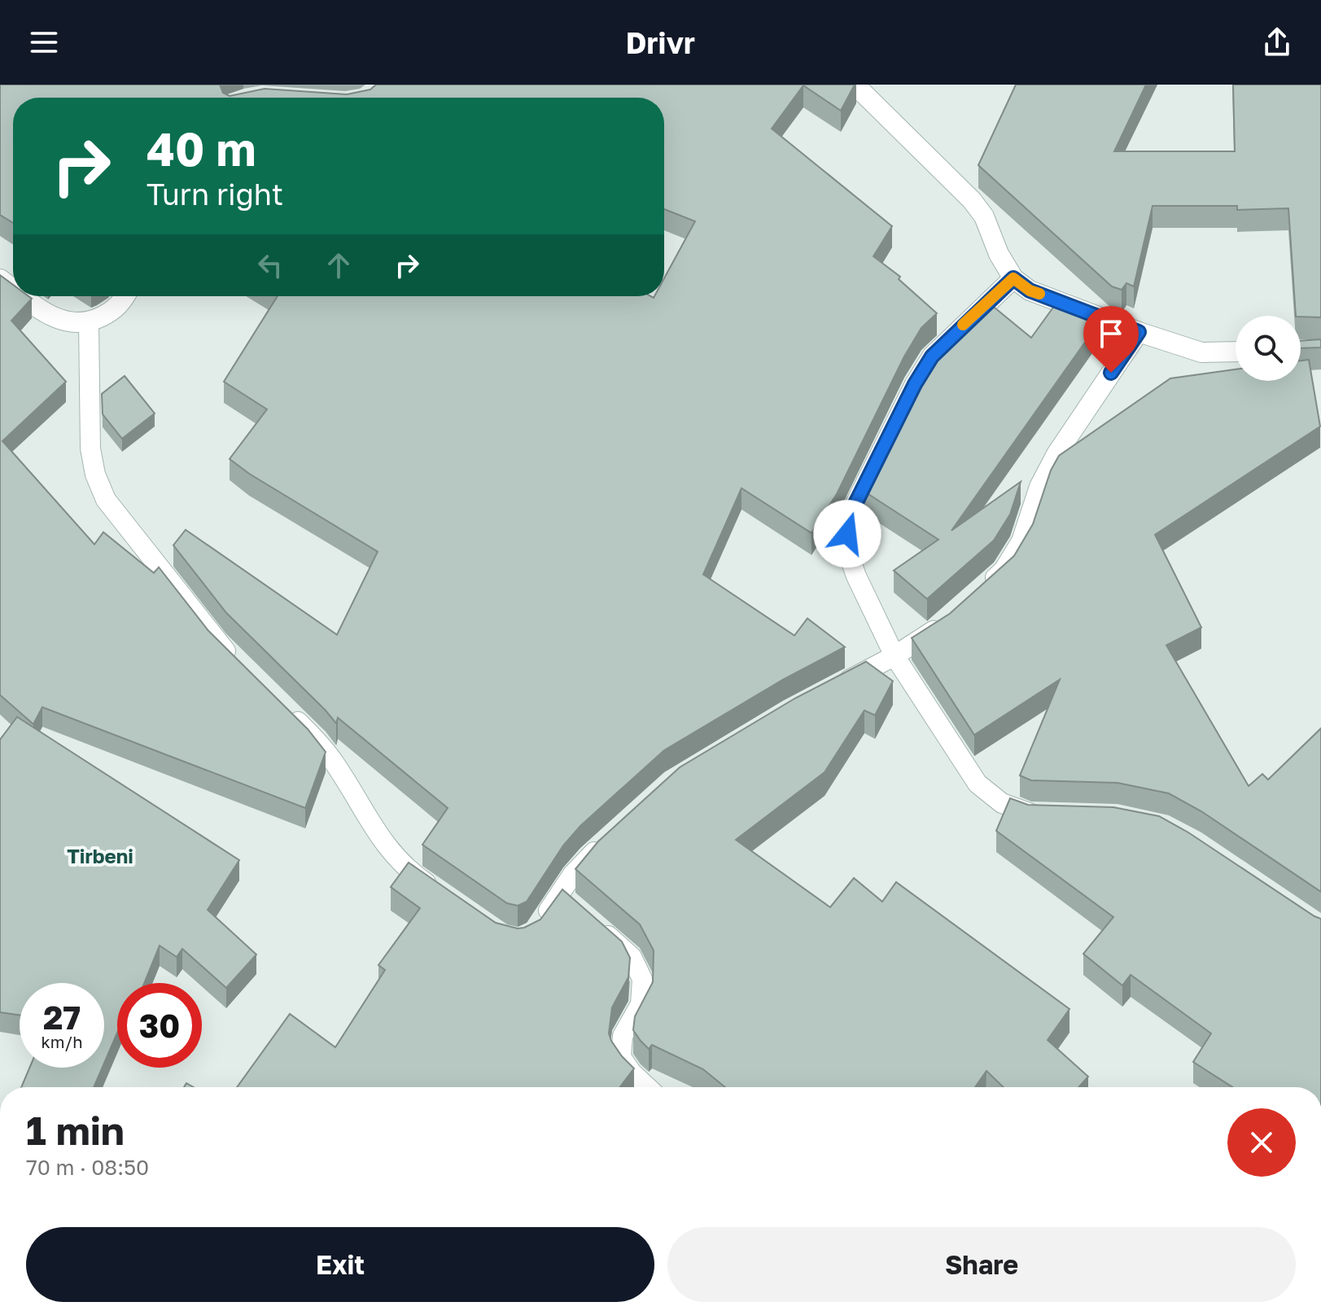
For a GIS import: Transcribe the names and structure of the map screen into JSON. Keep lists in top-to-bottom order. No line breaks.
{"districts":["Tirbeni"],"page":{"header":"Drivr","turn":["40 m","Turn right"],"speed":"27 km/h","limit":"30","heading":["1 min","70 m · 08:50"],"buttons":["Exit","Share"]}}
